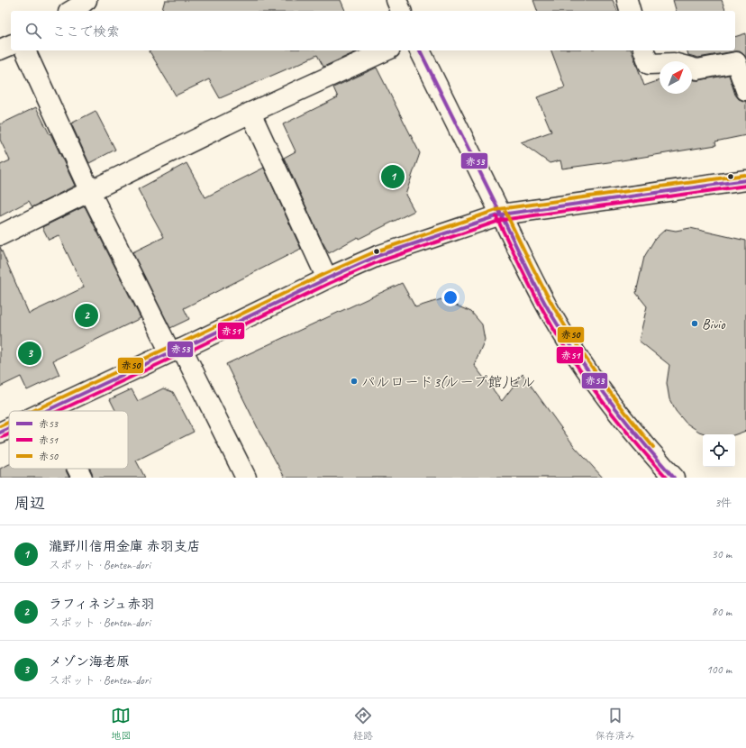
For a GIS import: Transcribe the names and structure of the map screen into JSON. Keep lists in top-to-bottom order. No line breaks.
{"places":["Bivio","パルロード3(ループ館)ビル"],"lines":["transit line 赤53","transit line 赤50","transit line 赤51"],"legend":["赤53","赤51","赤50"],"north":"top right","page":{"search":"ここで検索","pins":["1","2","3"],"heading":["周辺","3件"],"list":[{"mark":"1","name":"瀧野川信用金庫 赤羽支店","note":"スポット · Benten-dori","value":"30 m"},{"mark":"2","name":"ラフィネジュ赤羽","note":"スポット · Benten-dori","value":"80 m"},{"mark":"3","name":"メゾン海老原","note":"スポット · Benten-dori","value":"100 m"}],"nav":["地図","経路","保存済み"]}}
